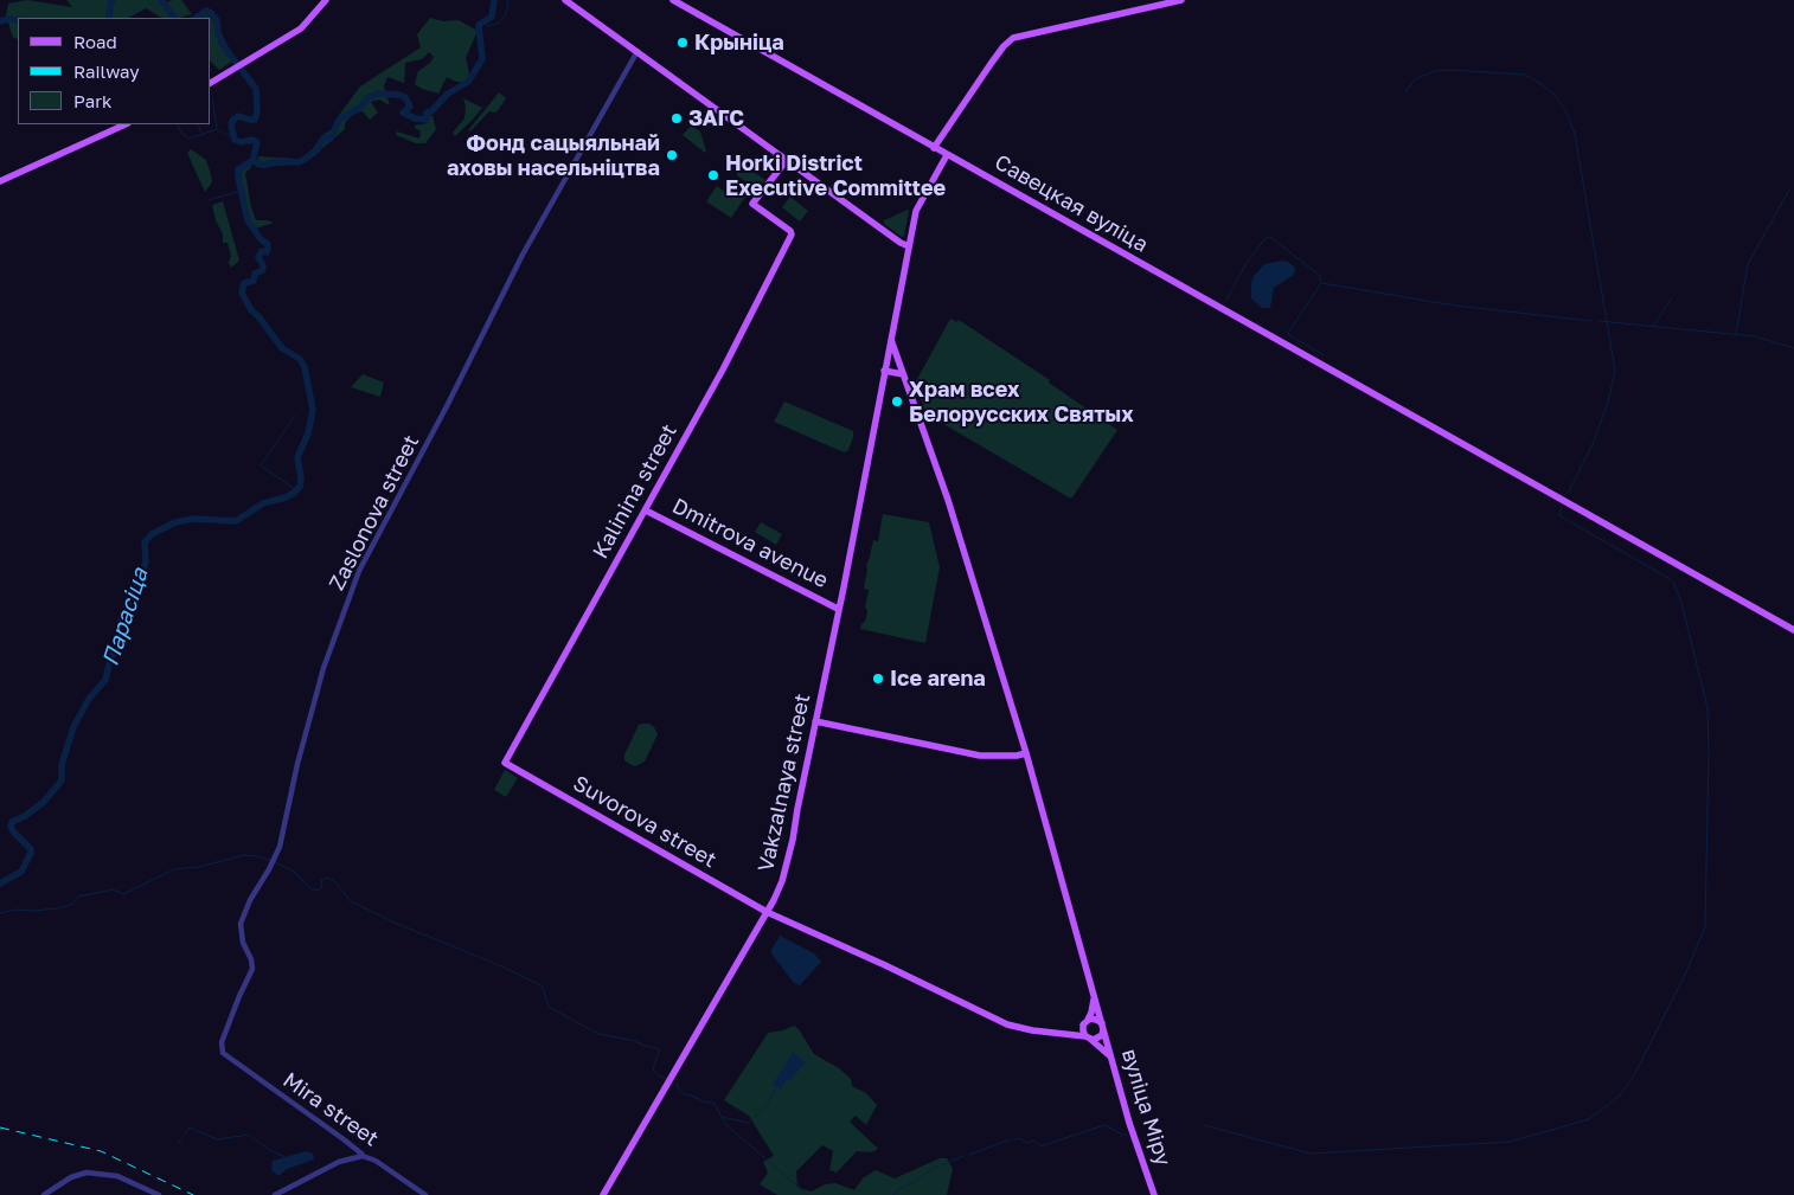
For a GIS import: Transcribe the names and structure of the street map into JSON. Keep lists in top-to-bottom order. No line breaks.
{"streets":{"main road":["Савецкая вуліца","Kalinina street","Dmitrova avenue","Vakzalnaya street","Suvorova street","вуліца Міру"],"street":["Zaslonova street","Mira street"]},"crossings":[["Савецкая вуліца","Vakzalnaya street"],["Kalinina street","Dmitrova avenue"],["Kalinina street","Suvorova street"],["Zaslonova street","Mira street"],["Dmitrova avenue","Vakzalnaya street"],["Vakzalnaya street","Suvorova street"],["Vakzalnaya street","вуліца Міру"],["Suvorova street","вуліца Міру"]],"water":["Парасіца"],"places":["Крыніца","ЗАГС","Фонд сацыяльнай аховы насельніцтва","Horki District Executive Committee","Храм всех Белорусских Святых","Ice arena"],"legend":["Road","Railway","Park"]}
